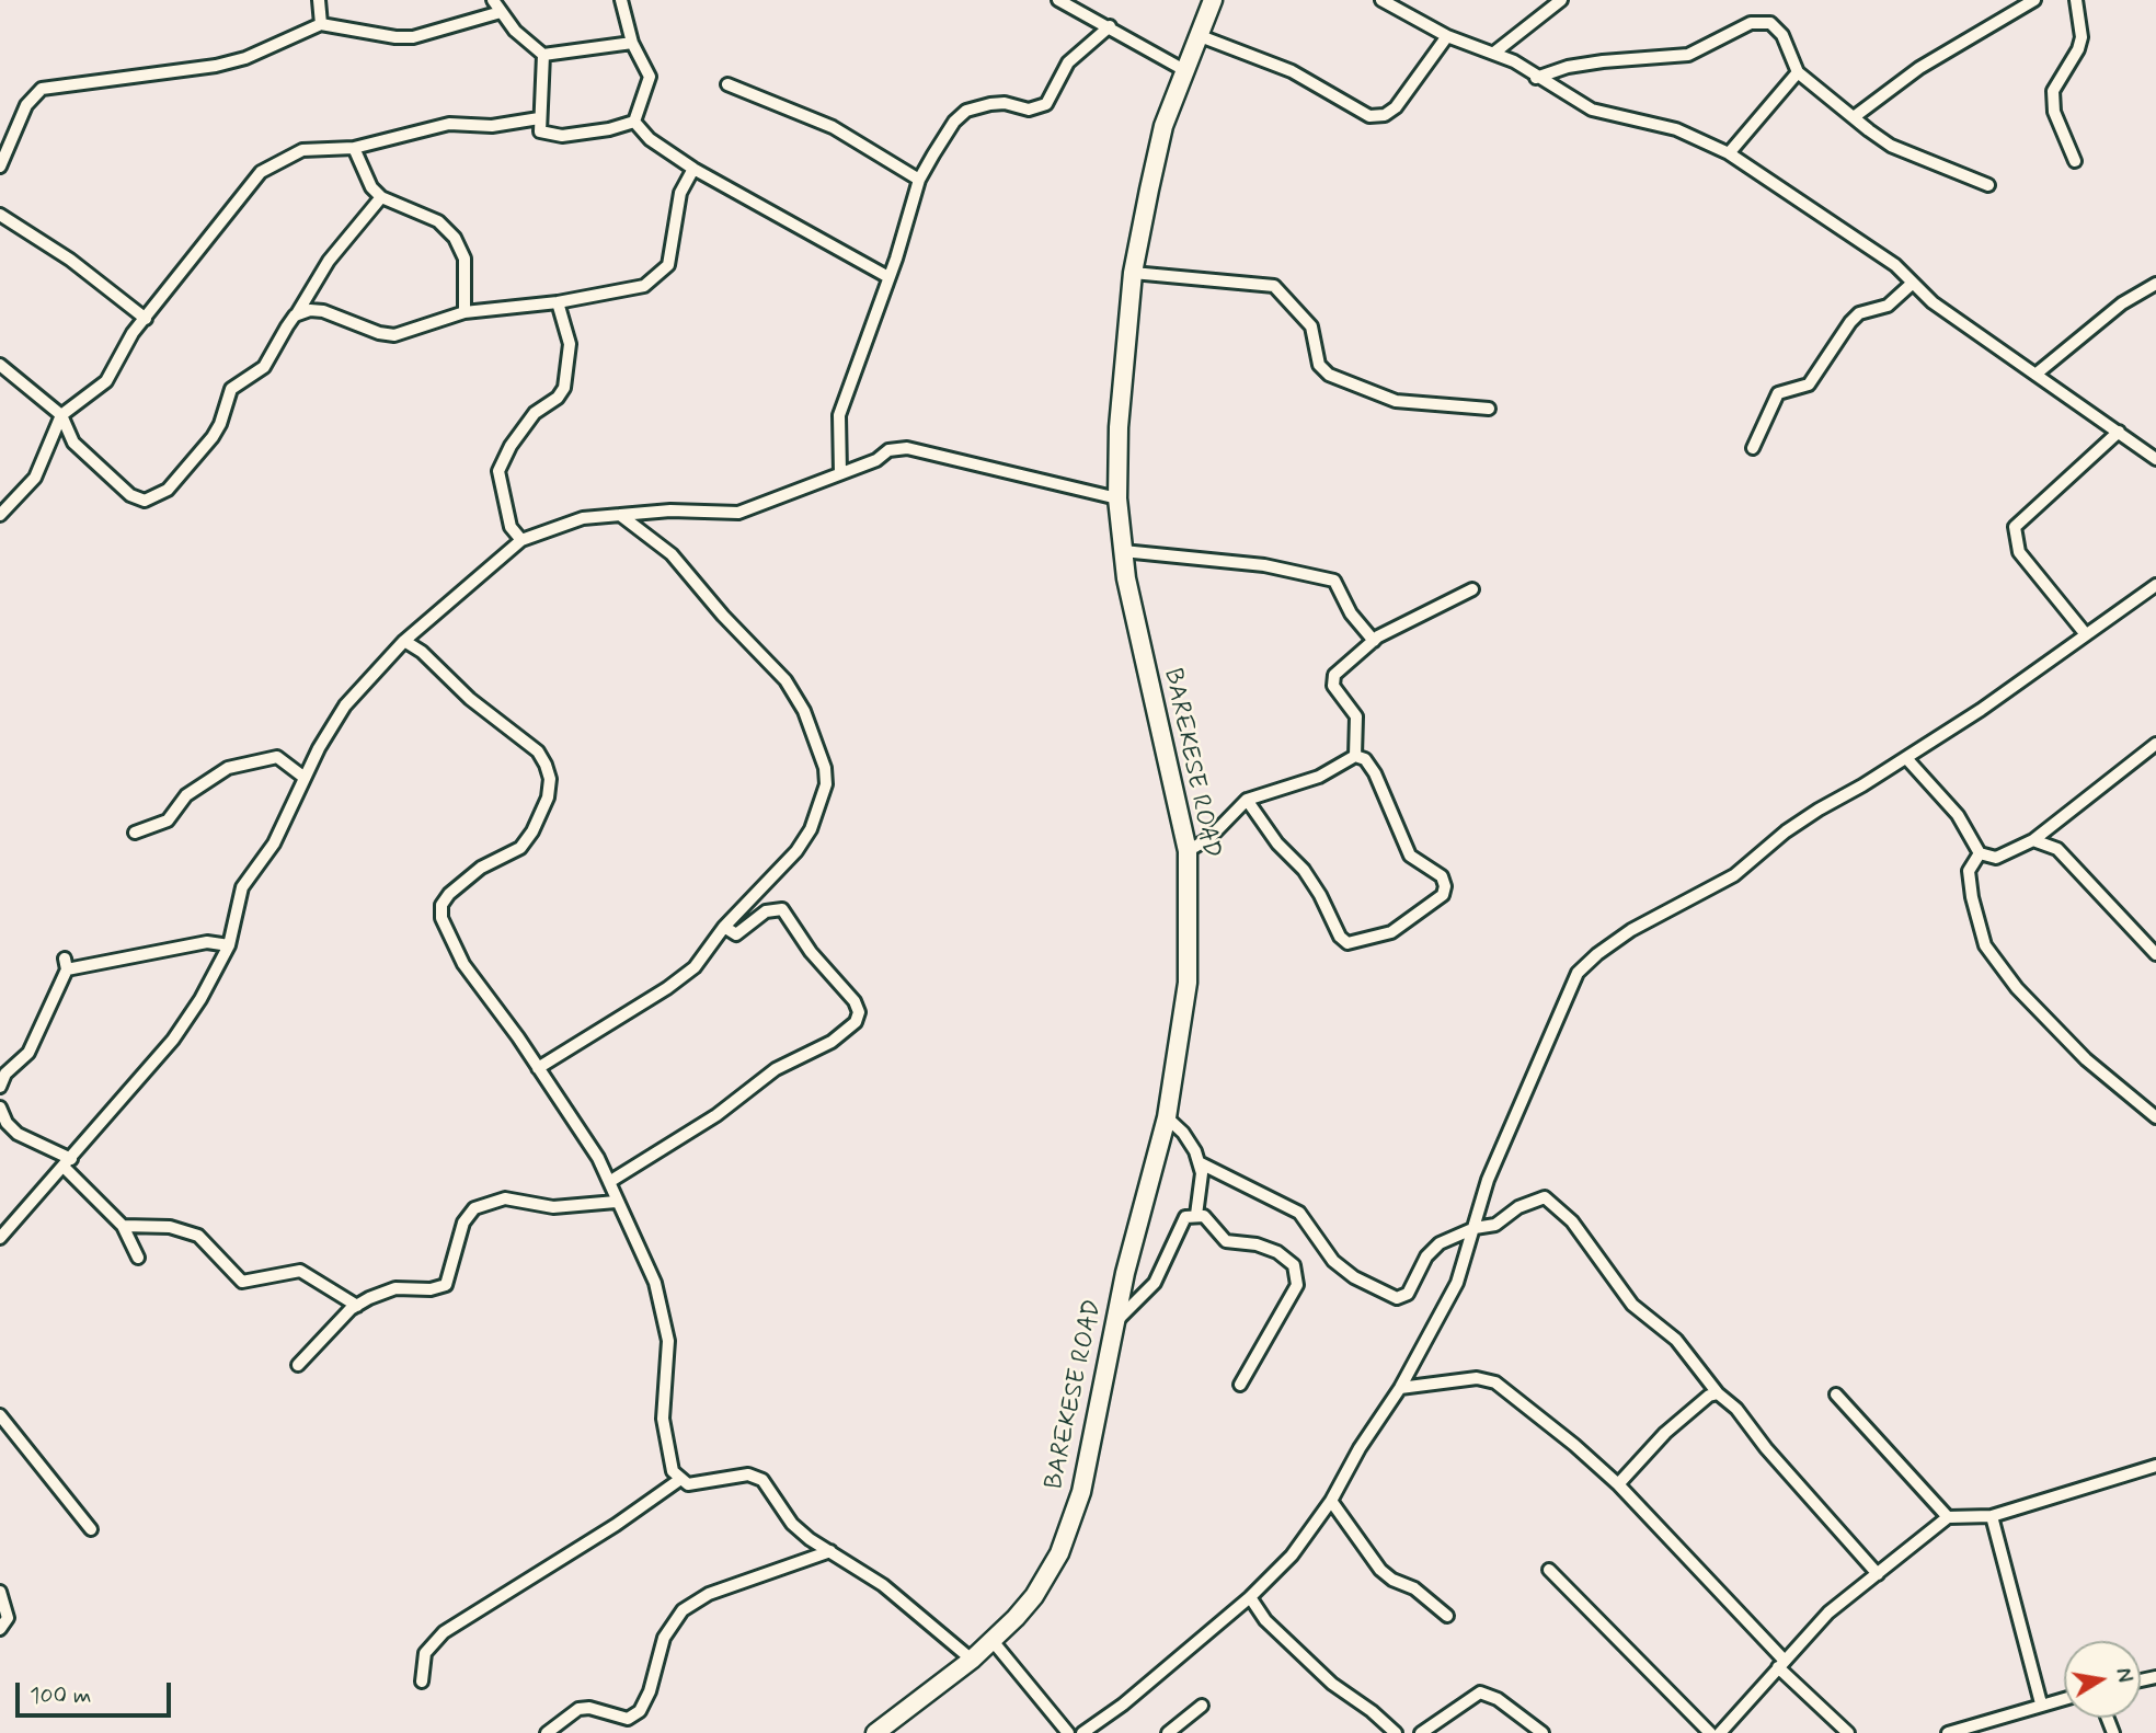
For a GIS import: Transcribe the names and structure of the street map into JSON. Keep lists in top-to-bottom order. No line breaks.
{"streets":{"main road":["BAREKESE ROAD"]},"scale_bar":"100 m","north":"right"}
